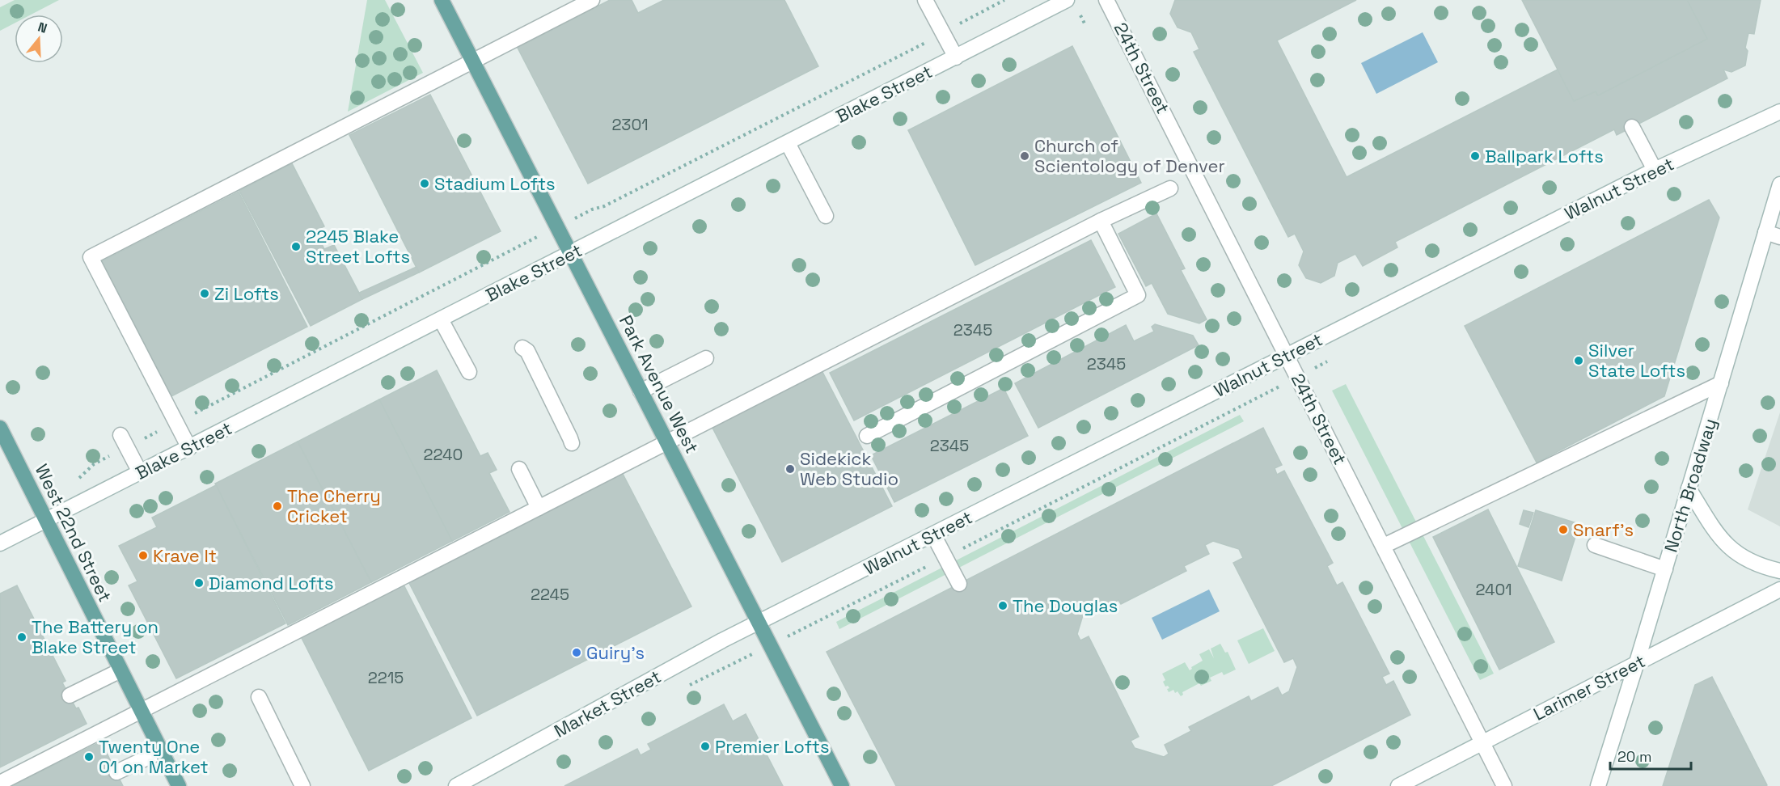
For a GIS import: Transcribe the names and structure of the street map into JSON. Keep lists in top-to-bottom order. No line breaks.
{"streets":{"main road":["24th Street","Blake Street","Walnut Street","Park Avenue West","North Broadway","West 22nd Street","Larimer Street","Market Street"]},"crossings":[["24th Street","Walnut Street"],["24th Street","Larimer Street"],["Blake Street","Park Avenue West"],["Blake Street","West 22nd Street"],["Walnut Street","Park Avenue West"],["Walnut Street","Market Street"],["Park Avenue West","Market Street"],["North Broadway","Larimer Street"]],"places":["Church of Scientology of Denver","Ballpark Lofts","Stadium Lofts","2245 Blake Street Lofts","Zi Lofts","Silver State Lofts","Sidekick Web Studio","The Cherry Cricket","Snarf's","Krave It","Diamond Lofts","The Douglas","The Battery on Blake Street","Guiry's","Premier Lofts","Twenty One 01 on Market"],"house_numbers":["2301","2345","2345","2345","2240","2401","2245","2215"],"scale_bar":"20 m","north":"top"}
